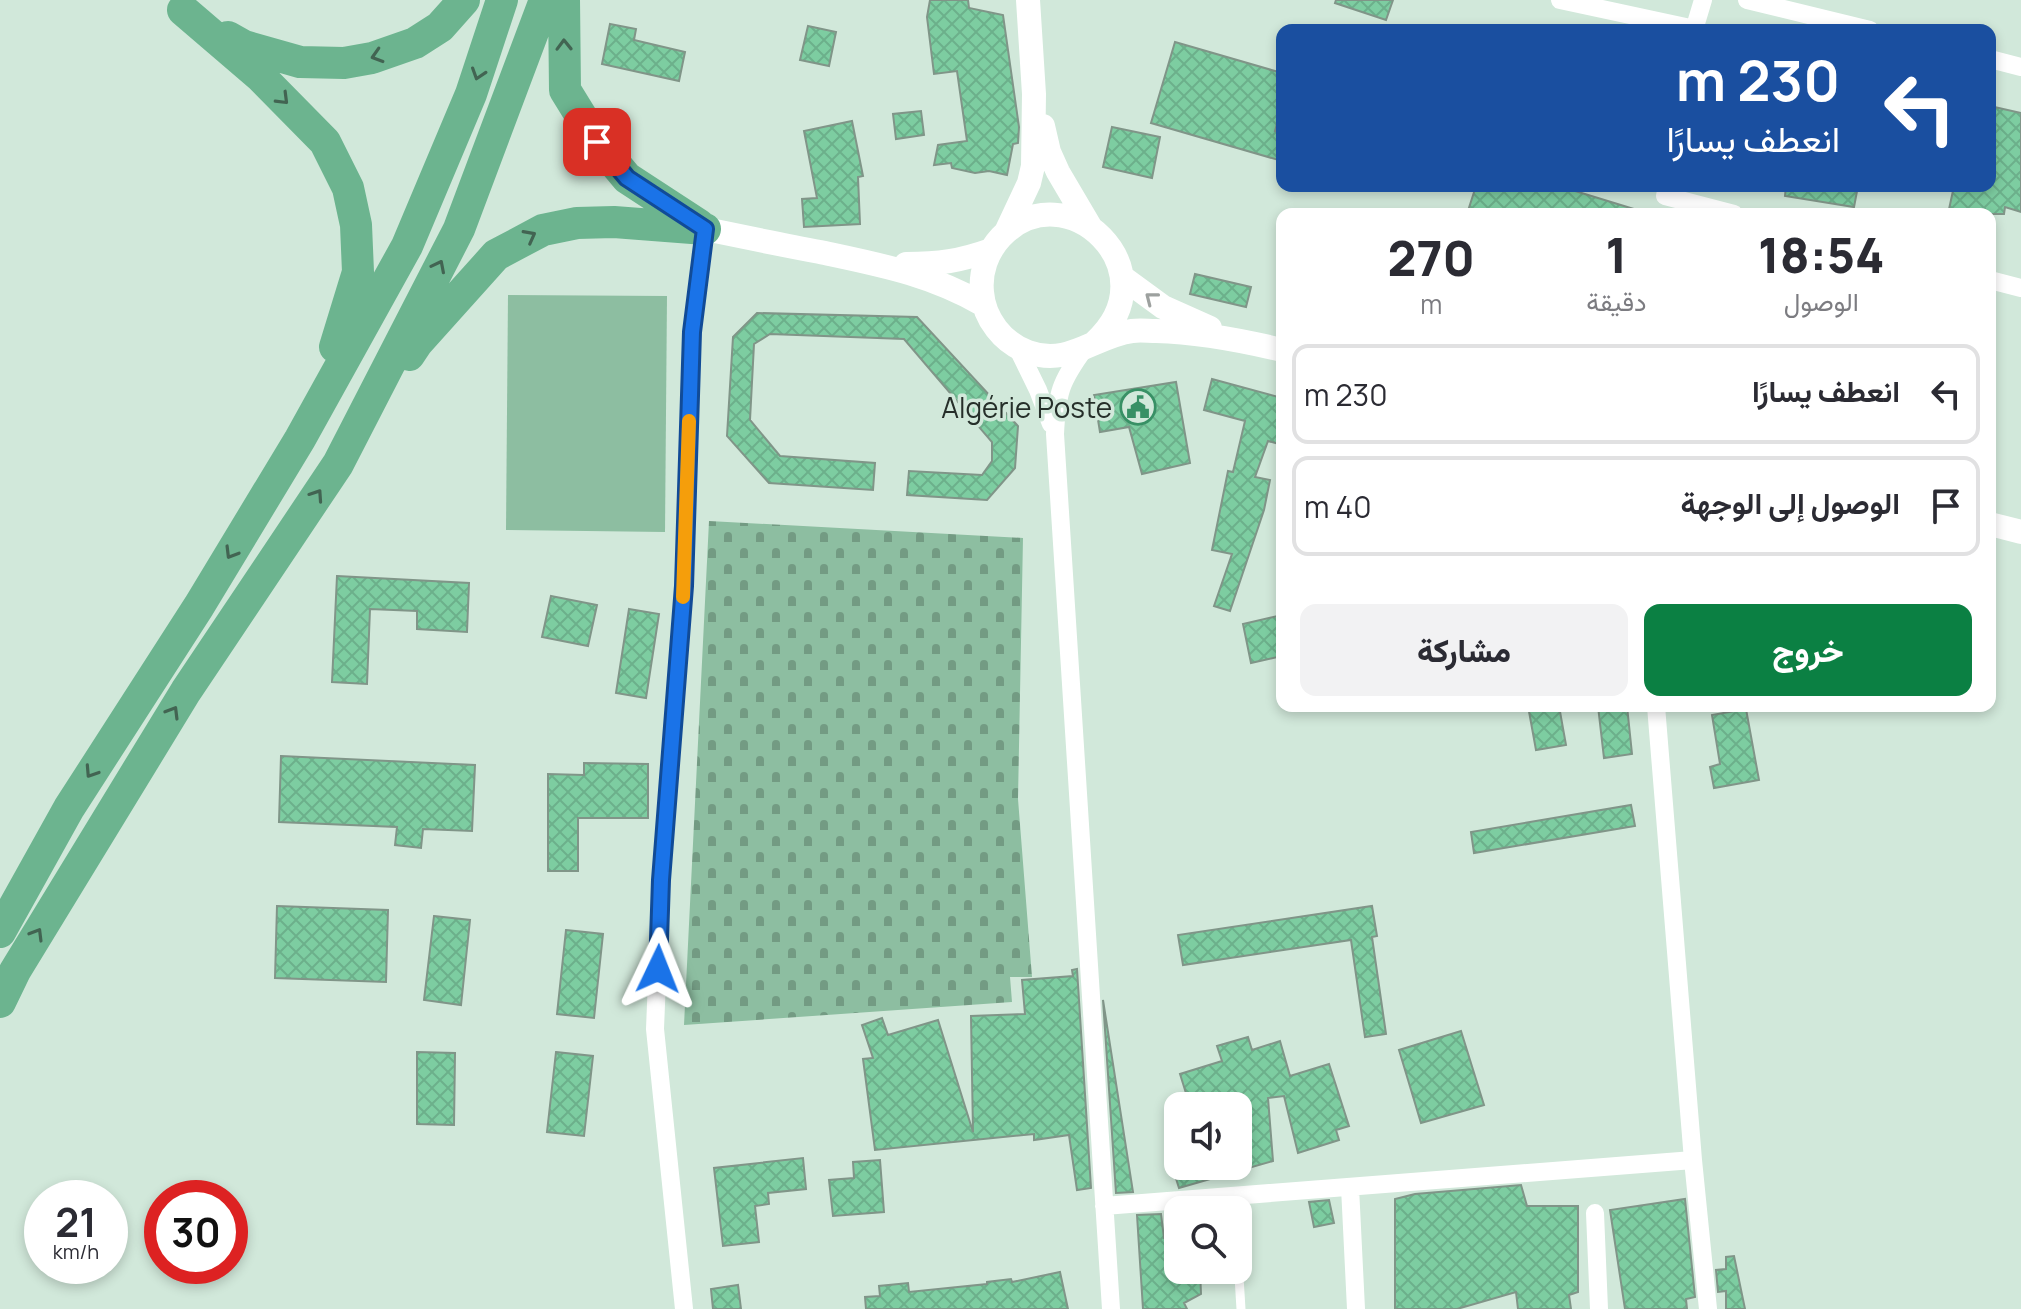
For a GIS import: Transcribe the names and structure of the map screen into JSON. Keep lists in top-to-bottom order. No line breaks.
{"places":{"public building":["Algérie Poste"]},"page":{"turn":["230 m","انعطف يسارًا"],"eta":["18:54","الوصول","1","دقيقة","270","m"],"list":[{"name":"انعطف يسارًا","value":"230 m"},{"name":"الوصول إلى الوجهة","value":"40 m"}],"buttons":["خروج","مشاركة"],"speed":"21 km/h","limit":"30"}}
